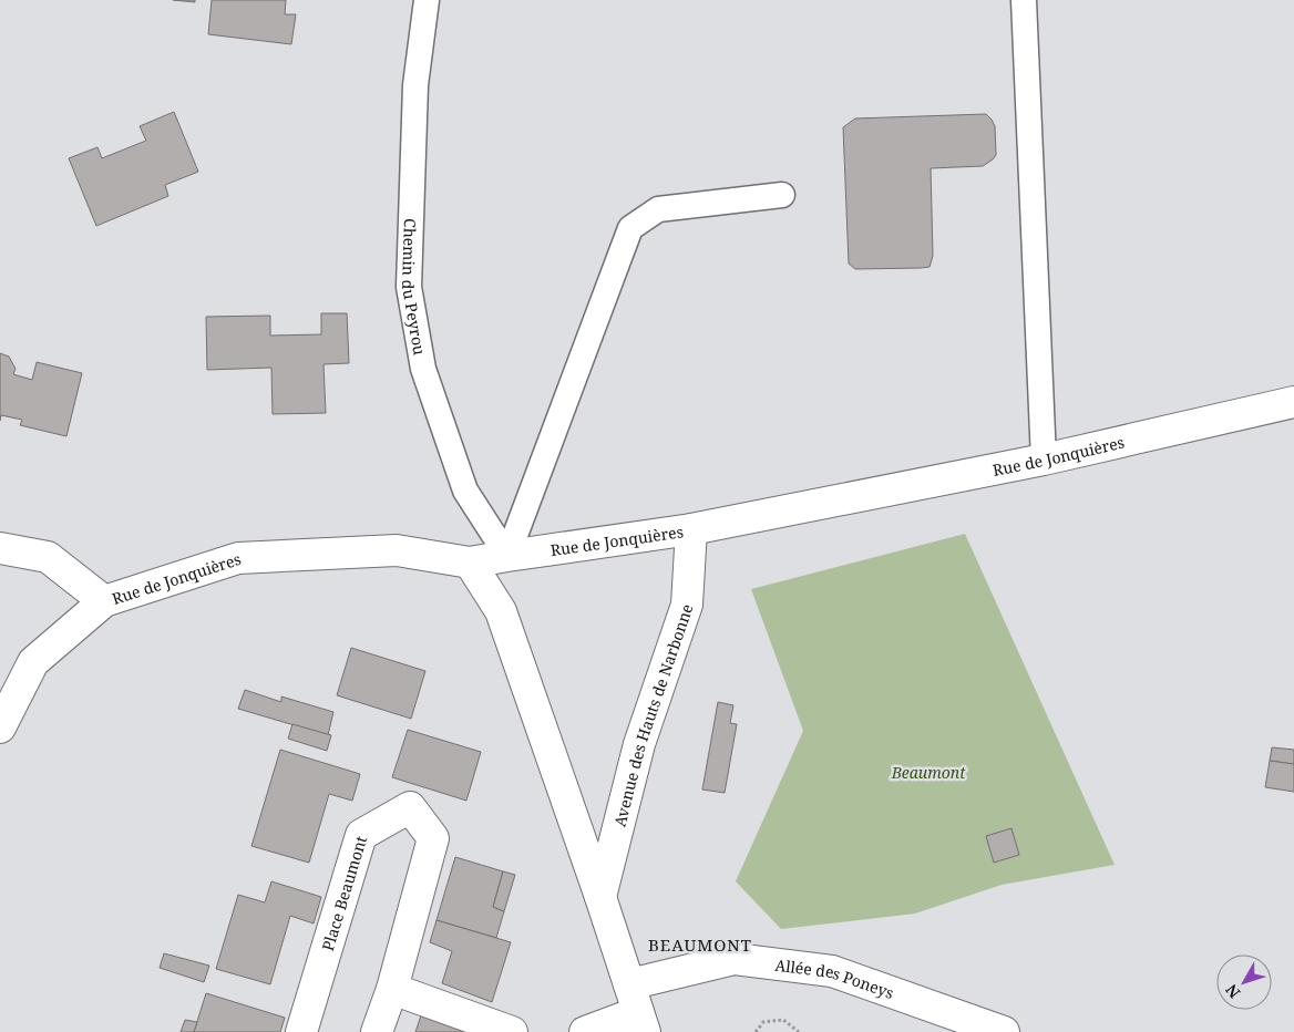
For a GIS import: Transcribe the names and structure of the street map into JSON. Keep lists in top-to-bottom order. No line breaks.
{"streets":{"street":["Rue de Jonquières","Avenue des Hauts de Narbonne","Place Beaumont","Allée des Poneys"],"lane":["Chemin du Peyrou"]},"crossings":[["Chemin du Peyrou","Rue de Jonquières"],["Rue de Jonquières","Avenue des Hauts de Narbonne"]],"districts":["BEAUMONT"],"parks":["Beaumont"],"north":"bottom left"}
